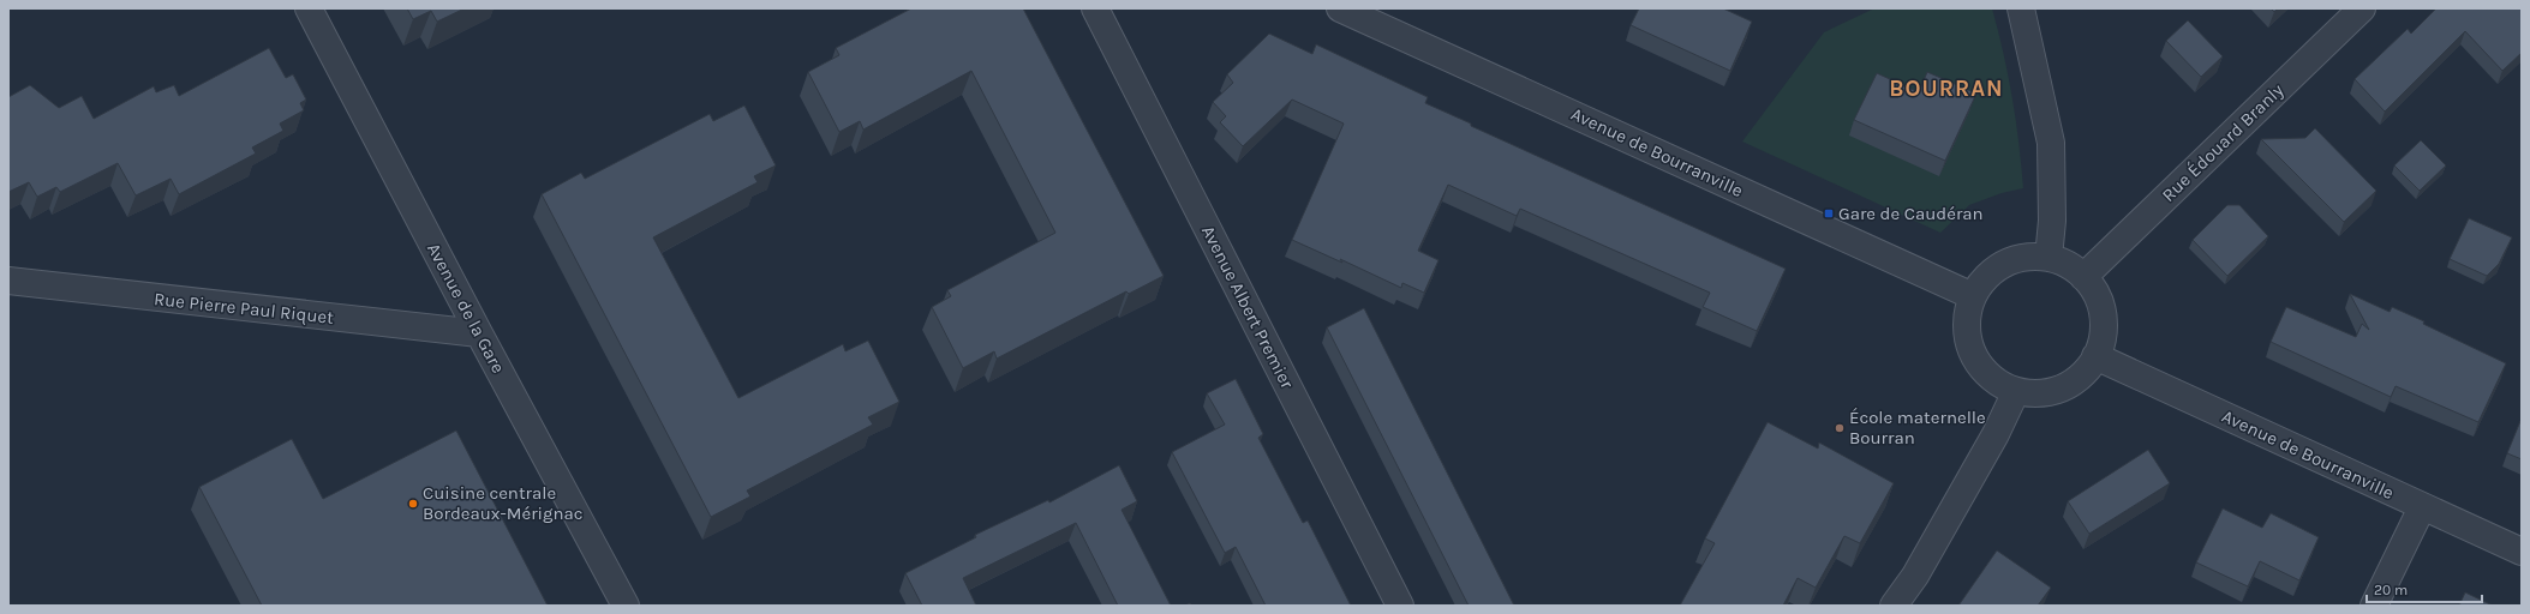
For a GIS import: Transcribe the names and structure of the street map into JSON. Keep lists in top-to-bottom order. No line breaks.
{"streets":{"street":["Rue Édouard Branly","Avenue de Bourranville","Avenue Albert Premier","Rue Pierre Paul Riquet","Avenue de la Gare"]},"crossings":[["Rue Édouard Branly","Avenue de Bourranville"],["Rue Pierre Paul Riquet","Avenue de la Gare"]],"districts":["BOURRAN"],"places":{"transit":["Gare de Caudéran"],"other":["École maternelle Bourran","Cuisine centrale Bordeaux-Mérignac"]},"scale_bar":"20 m"}
